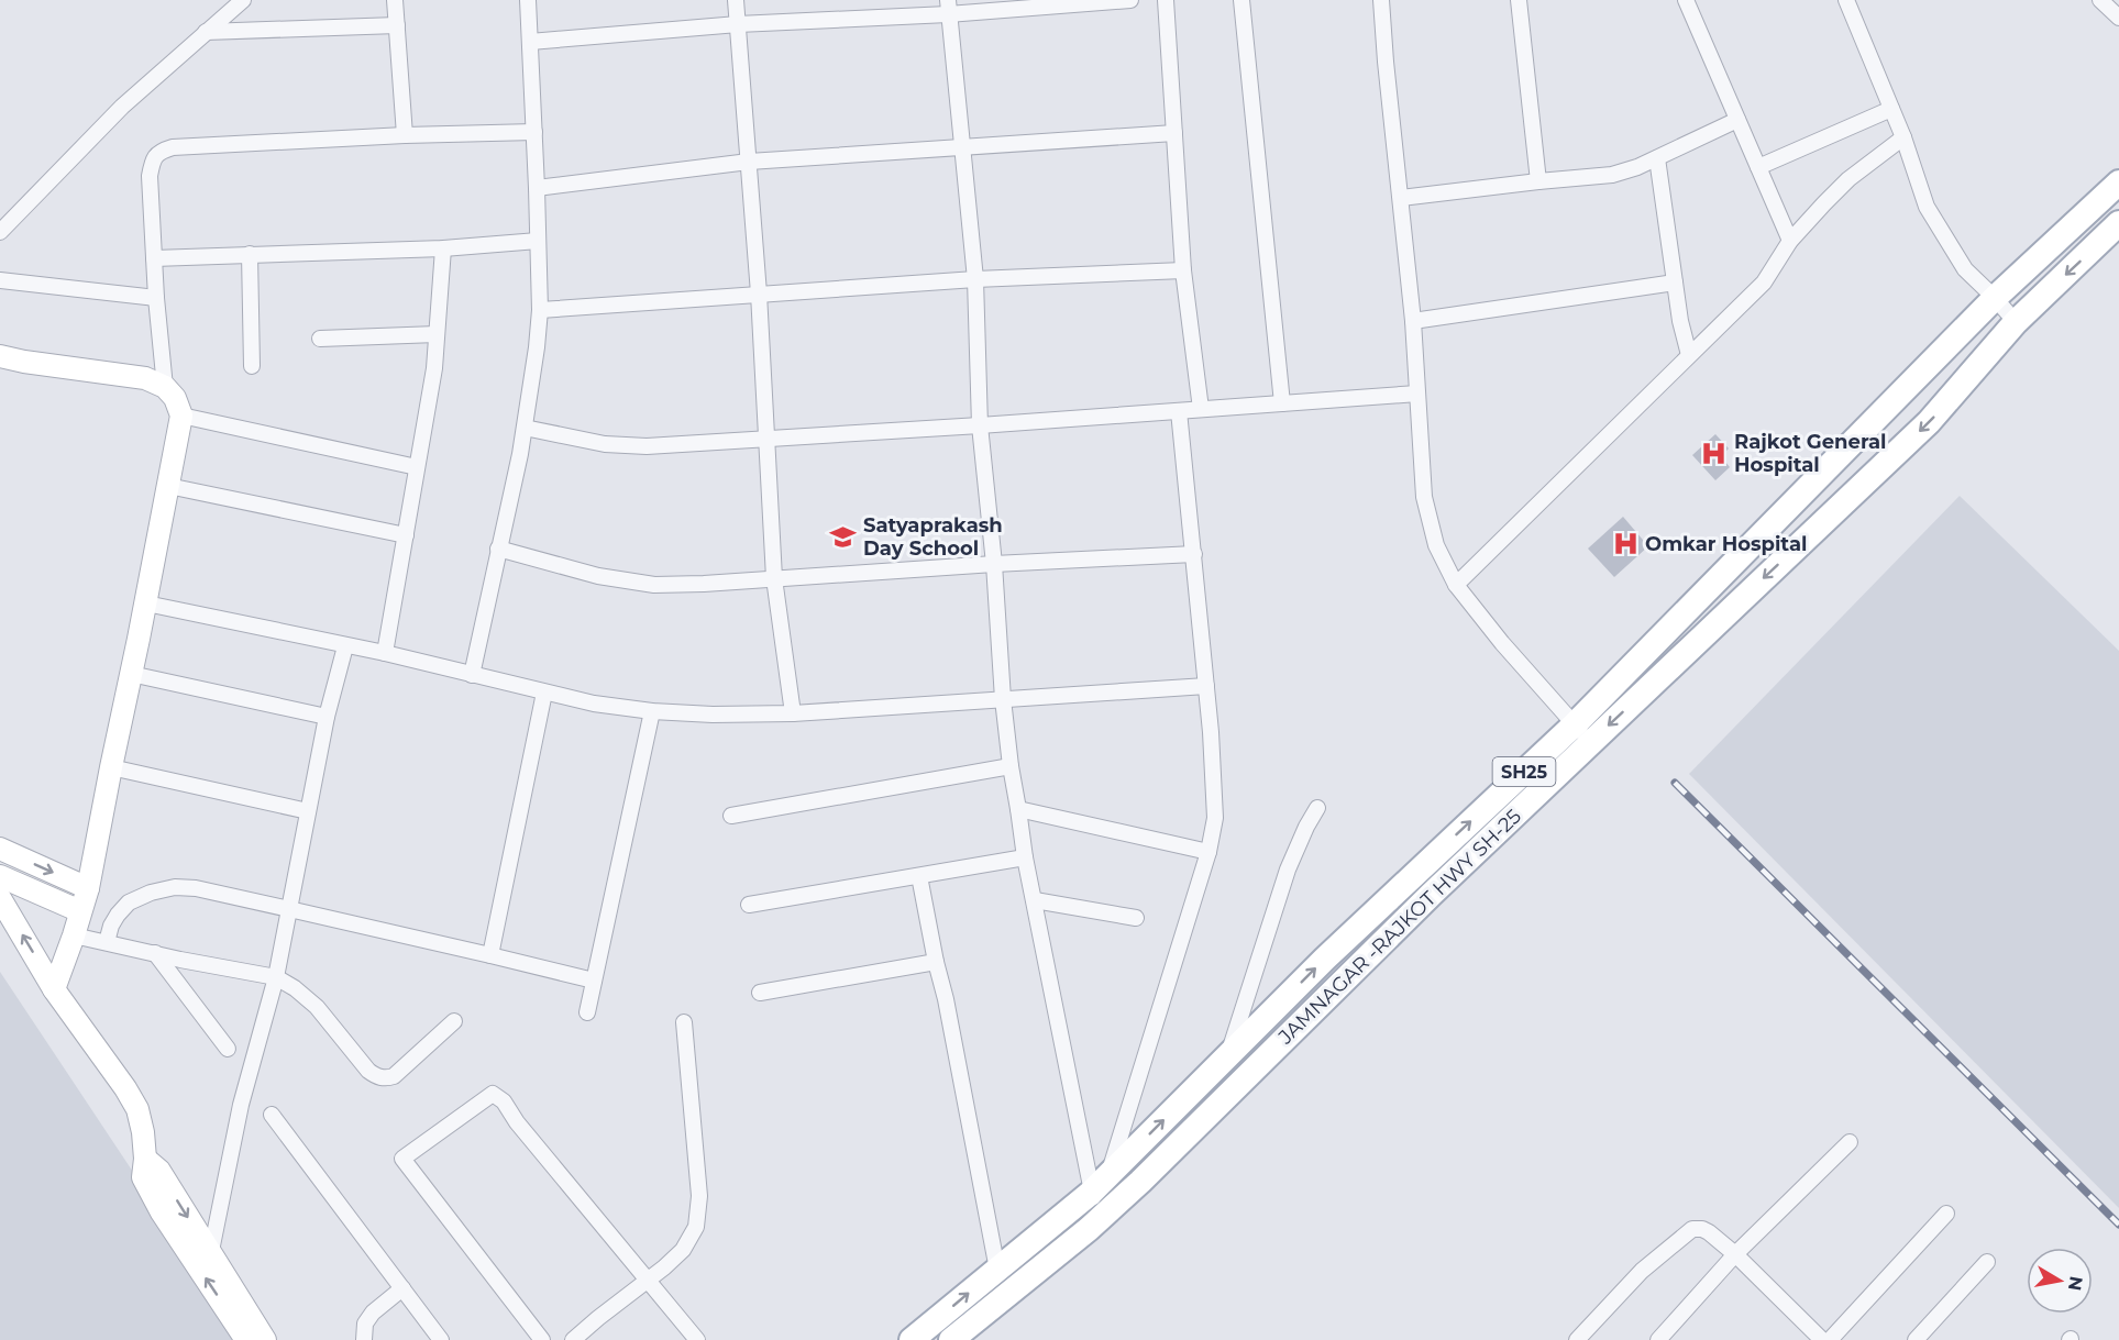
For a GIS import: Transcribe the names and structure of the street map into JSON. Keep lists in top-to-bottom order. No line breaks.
{"streets":{"main road":["SH25","JAMNAGAR -RAJKOT HWY SH-25"]},"crossings":[["SH25","JAMNAGAR -RAJKOT HWY SH-25"]],"places":{"hospital":["Rajkot General Hospital","Omkar Hospital"],"school or university":["Satyaprakash Day School"]},"north":"right"}
